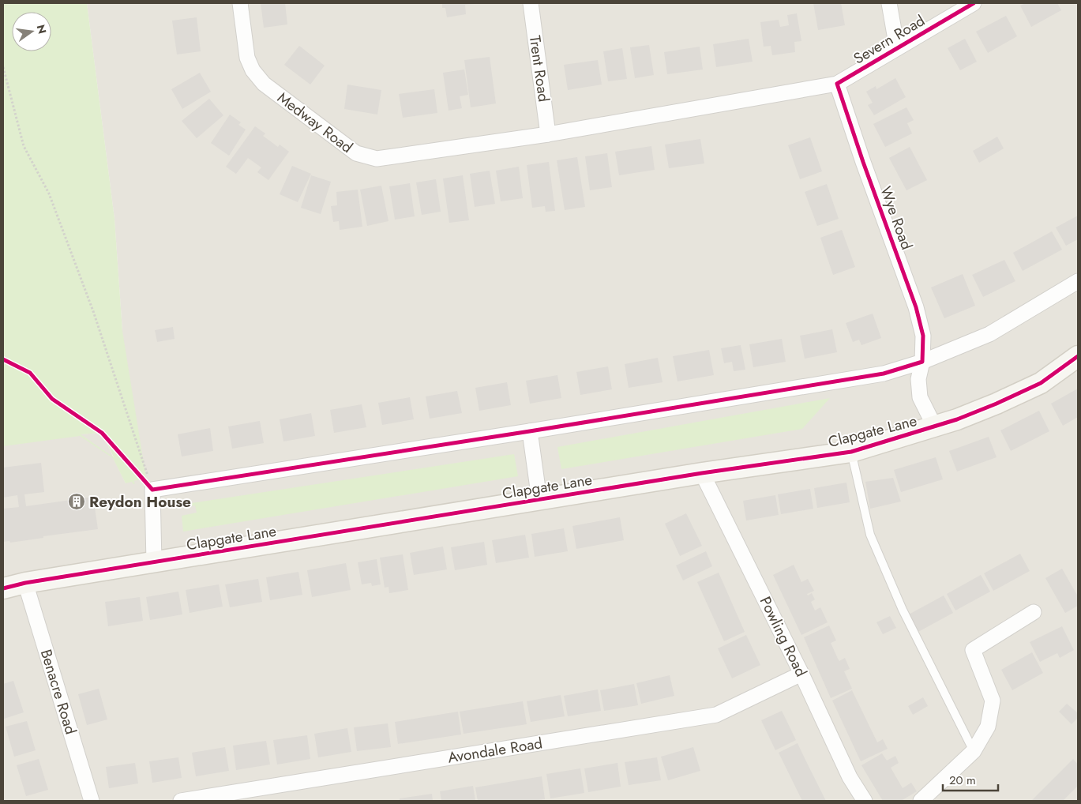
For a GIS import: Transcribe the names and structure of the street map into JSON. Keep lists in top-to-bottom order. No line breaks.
{"streets":{"street":["Severn Road","Trent Road","Medway Road","Wye Road","Clapgate Lane","Powling Road","Benacre Road","Avondale Road"]},"crossings":[["Severn Road","Trent Road"],["Severn Road","Medway Road"],["Severn Road","Wye Road"],["Trent Road","Medway Road"],["Wye Road","Clapgate Lane"],["Clapgate Lane","Powling Road"],["Clapgate Lane","Benacre Road"],["Powling Road","Avondale Road"]],"places":{"building":["Reydon House"]},"scale_bar":"20 m","north":"right"}
